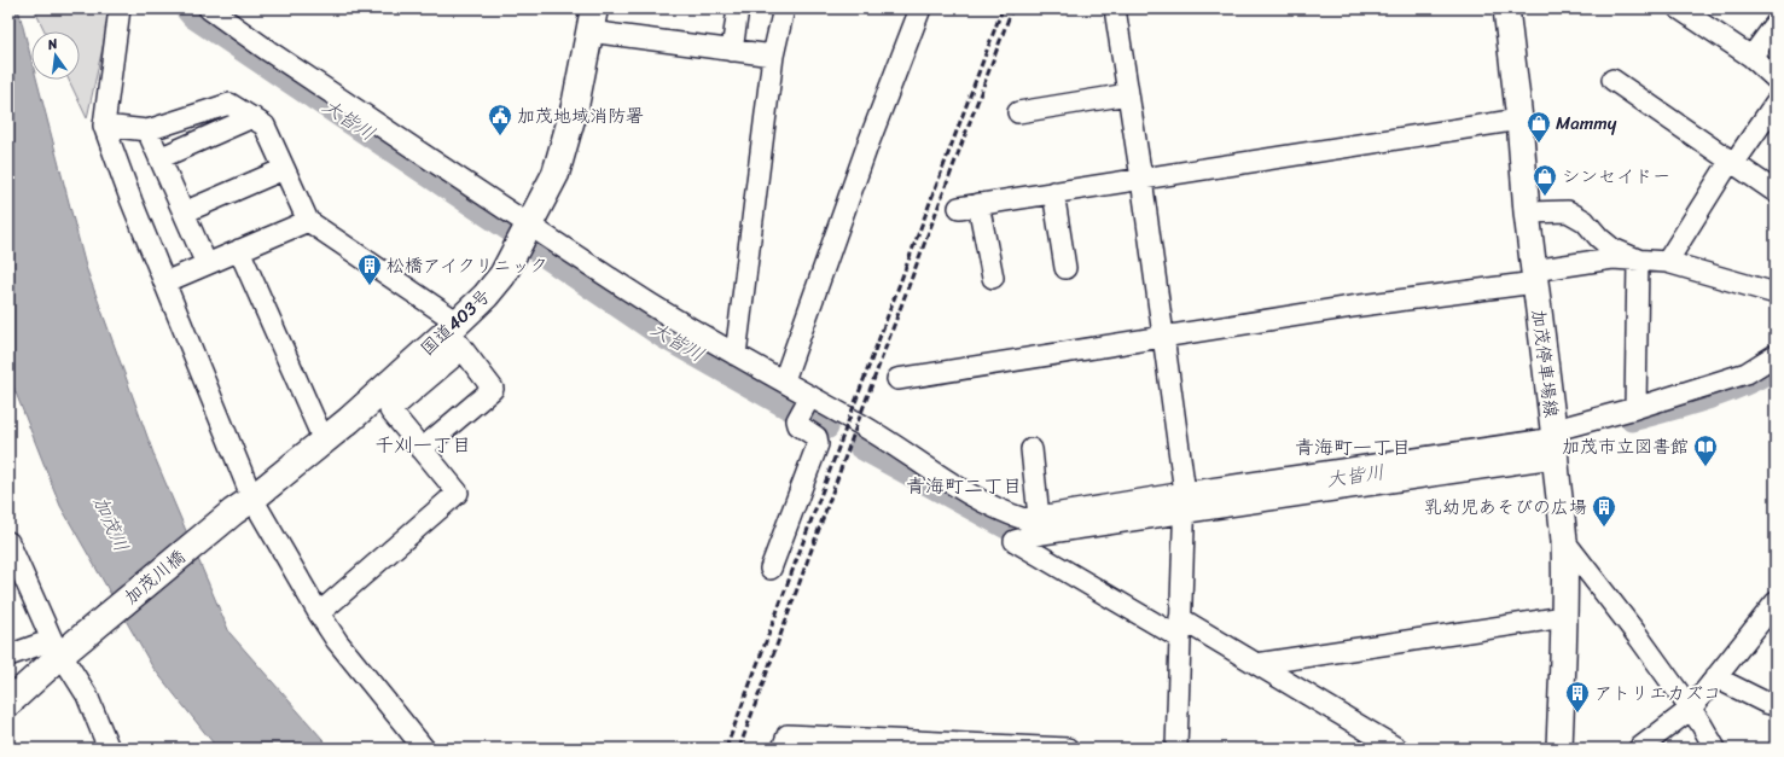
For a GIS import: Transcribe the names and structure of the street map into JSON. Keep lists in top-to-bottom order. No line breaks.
{"streets":{"highway":["国道403号","加茂川橋"],"main road":["加茂停車場線"]},"crossings":[["国道403号","加茂川橋"]],"districts":["千刈一丁目","青海町一丁目","青海町二丁目"],"water":["大皆川","加茂川"],"places":{"public building":["加茂地域消防署"],"shop":["Mammy","シンセイドー"],"building":["松橋アイクリニック","乳幼児あそびの広場","アトリエカズコ"],"library":["加茂市立図書館"]},"north":"top"}
